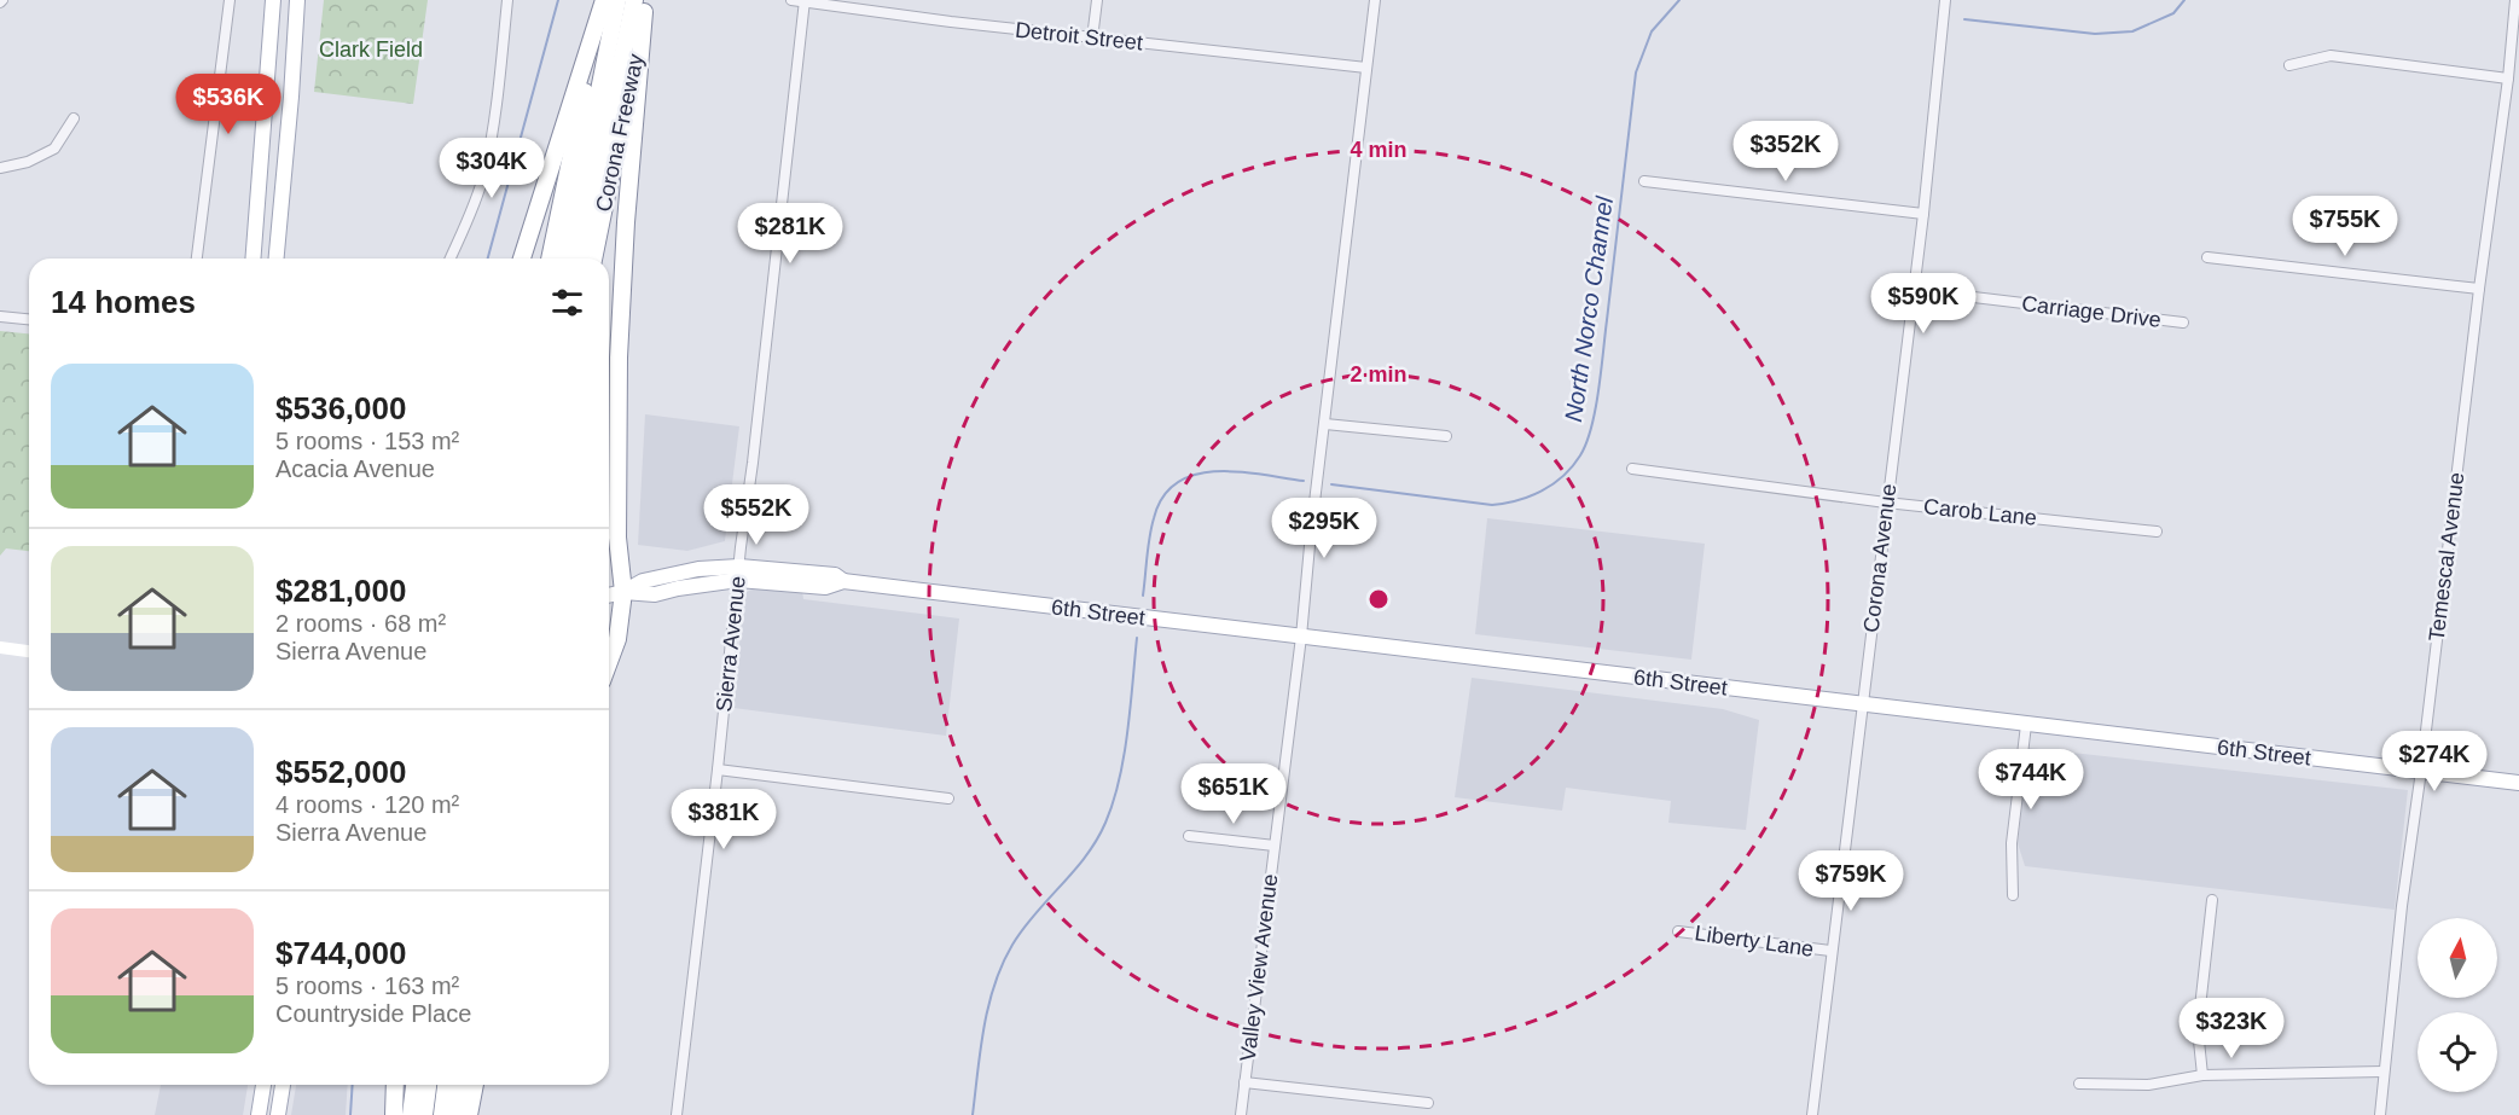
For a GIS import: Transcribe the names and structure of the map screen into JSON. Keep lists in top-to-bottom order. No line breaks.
{"streets":{"highway":["Corona Freeway"],"main road":["6th Street"],"street":["Detroit Street","Carriage Drive","Carob Lane","Temescal Avenue","Corona Avenue","Sierra Avenue","Liberty Lane","Valley View Avenue"]},"crossings":[["Detroit Street","Sierra Avenue"],["Detroit Street","Valley View Avenue"],["Carriage Drive","Corona Avenue"],["Carob Lane","Corona Avenue"],["Temescal Avenue","6th Street"],["Corona Avenue","6th Street"],["Corona Avenue","Liberty Lane"],["6th Street","Sierra Avenue"],["6th Street","Valley View Avenue"]],"water":["North Norco Channel"],"parks":["Clark Field"],"north":"top","page":{"price":["$536K","$352K","$304K","$755K","$281K","$590K","$552K","$295K","$274K","$744K","$651K","$381K","$759K","$323K"],"heading":"14 homes","list":[{"name":"$536,000","note":"5 rooms · 153 m² · Acacia Avenue"},{"name":"$281,000","note":"2 rooms · 68 m² · Sierra Avenue"},{"name":"$552,000","note":"4 rooms · 120 m² · Sierra Avenue"},{"name":"$744,000","note":"5 rooms · 163 m² · Countryside Place"}]},"rings":["4 min","2 min"]}
